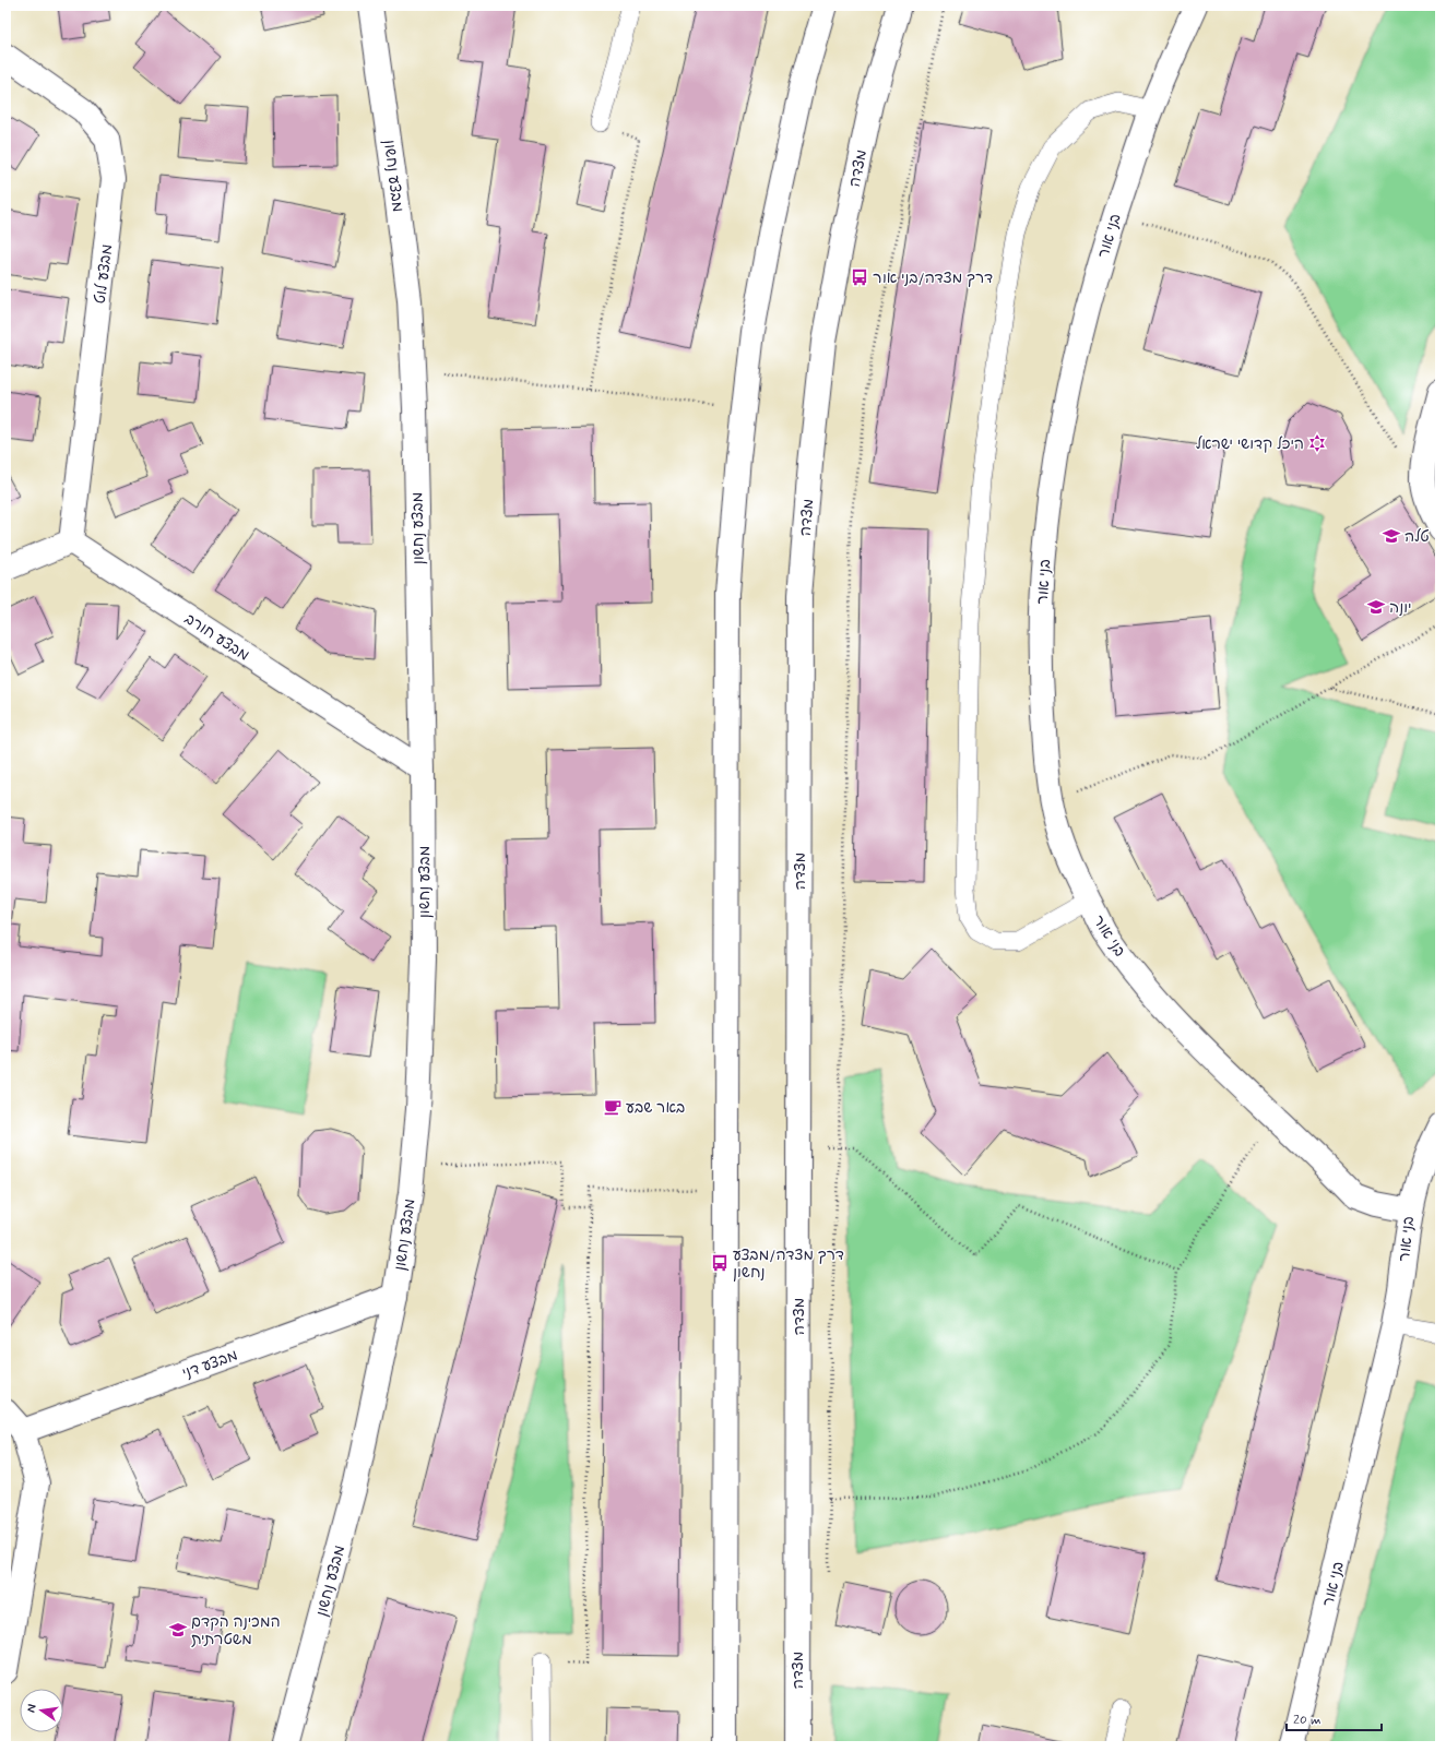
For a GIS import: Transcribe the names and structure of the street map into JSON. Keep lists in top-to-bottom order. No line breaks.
{"streets":{"street":["מצדה","מבצע נחשון","בני אור","מבצע לוט","מבצע חורב","מבצע דני"]},"crossings":[["מבצע נחשון","מבצע חורב"],["מבצע נחשון","מבצע דני"],["מבצע לוט","מבצע חורב"]],"places":{"bus stop":["דרך מצדה/בני אור","דרך מצדה/מבצע נחשון"],"synagogue":["היכל קדושי ישראל"],"school or university":["טלה","יונה","המכינה הקדם משטרתית"],"cafe":["באר שבע"]},"scale_bar":"20 m","north":"left"}
